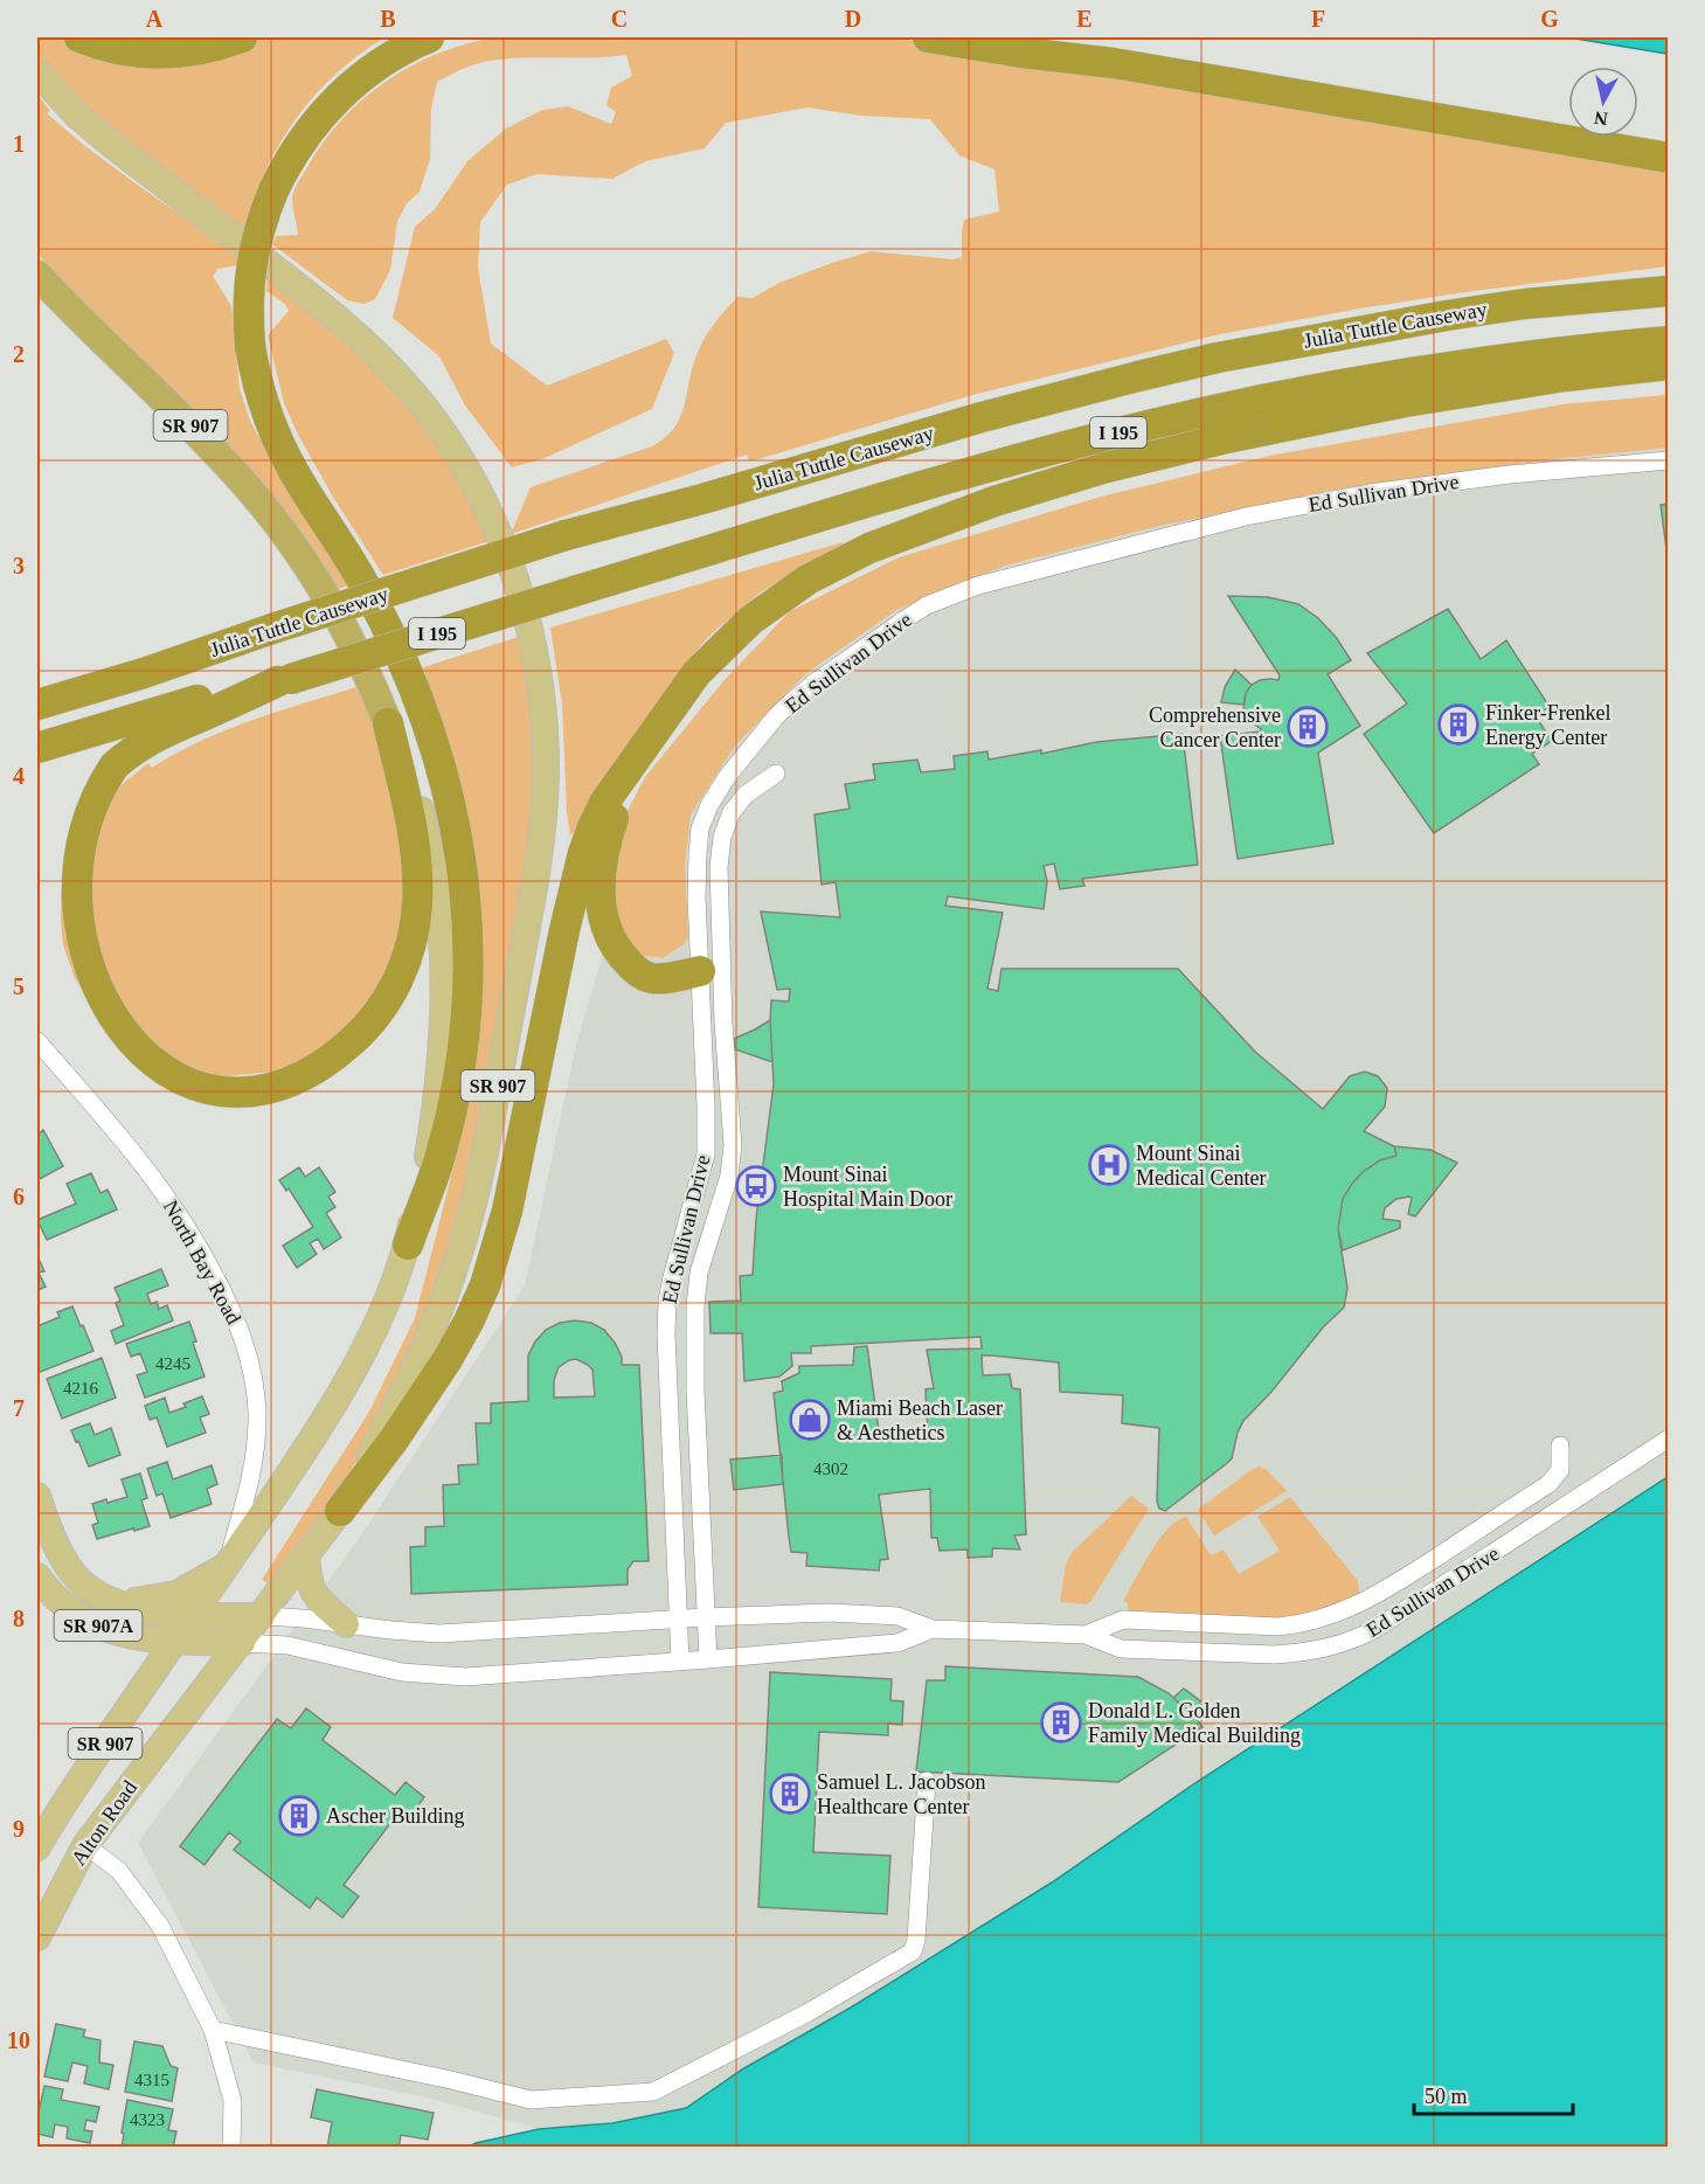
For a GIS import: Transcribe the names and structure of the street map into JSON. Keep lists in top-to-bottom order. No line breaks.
{"streets":{"highway":["Julia Tuttle Causeway","SR 907","I 195"],"main road":["SR 907A","Alton Road"],"street":["Ed Sullivan Drive","North Bay Road"]},"crossings":[["SR 907","Ed Sullivan Drive"],["SR 907","North Bay Road"],["SR 907","SR 907A"],["SR 907","Alton Road"],["Ed Sullivan Drive","SR 907A"],["Ed Sullivan Drive","Alton Road"],["SR 907A","Alton Road"]],"places":{"building":["Finker-Frenkel Energy Center","Comprehensive Cancer Center","Donald L. Golden Family Medical Building","Samuel L. Jacobson Healthcare Center","Ascher Building"],"hospital":["Mount Sinai Medical Center"],"bus stop":["Mount Sinai Hospital Main Door"],"shop":["Miami Beach Laser & Aesthetics"]},"house_numbers":["4245","4216","4302","4315","4323"],"scale_bar":"50 m","north":"bottom","grid":{"columns":["A","B","C","D","E","F","G"],"rows":["1","2","3","4","5","6","7","8","9","10"]}}
